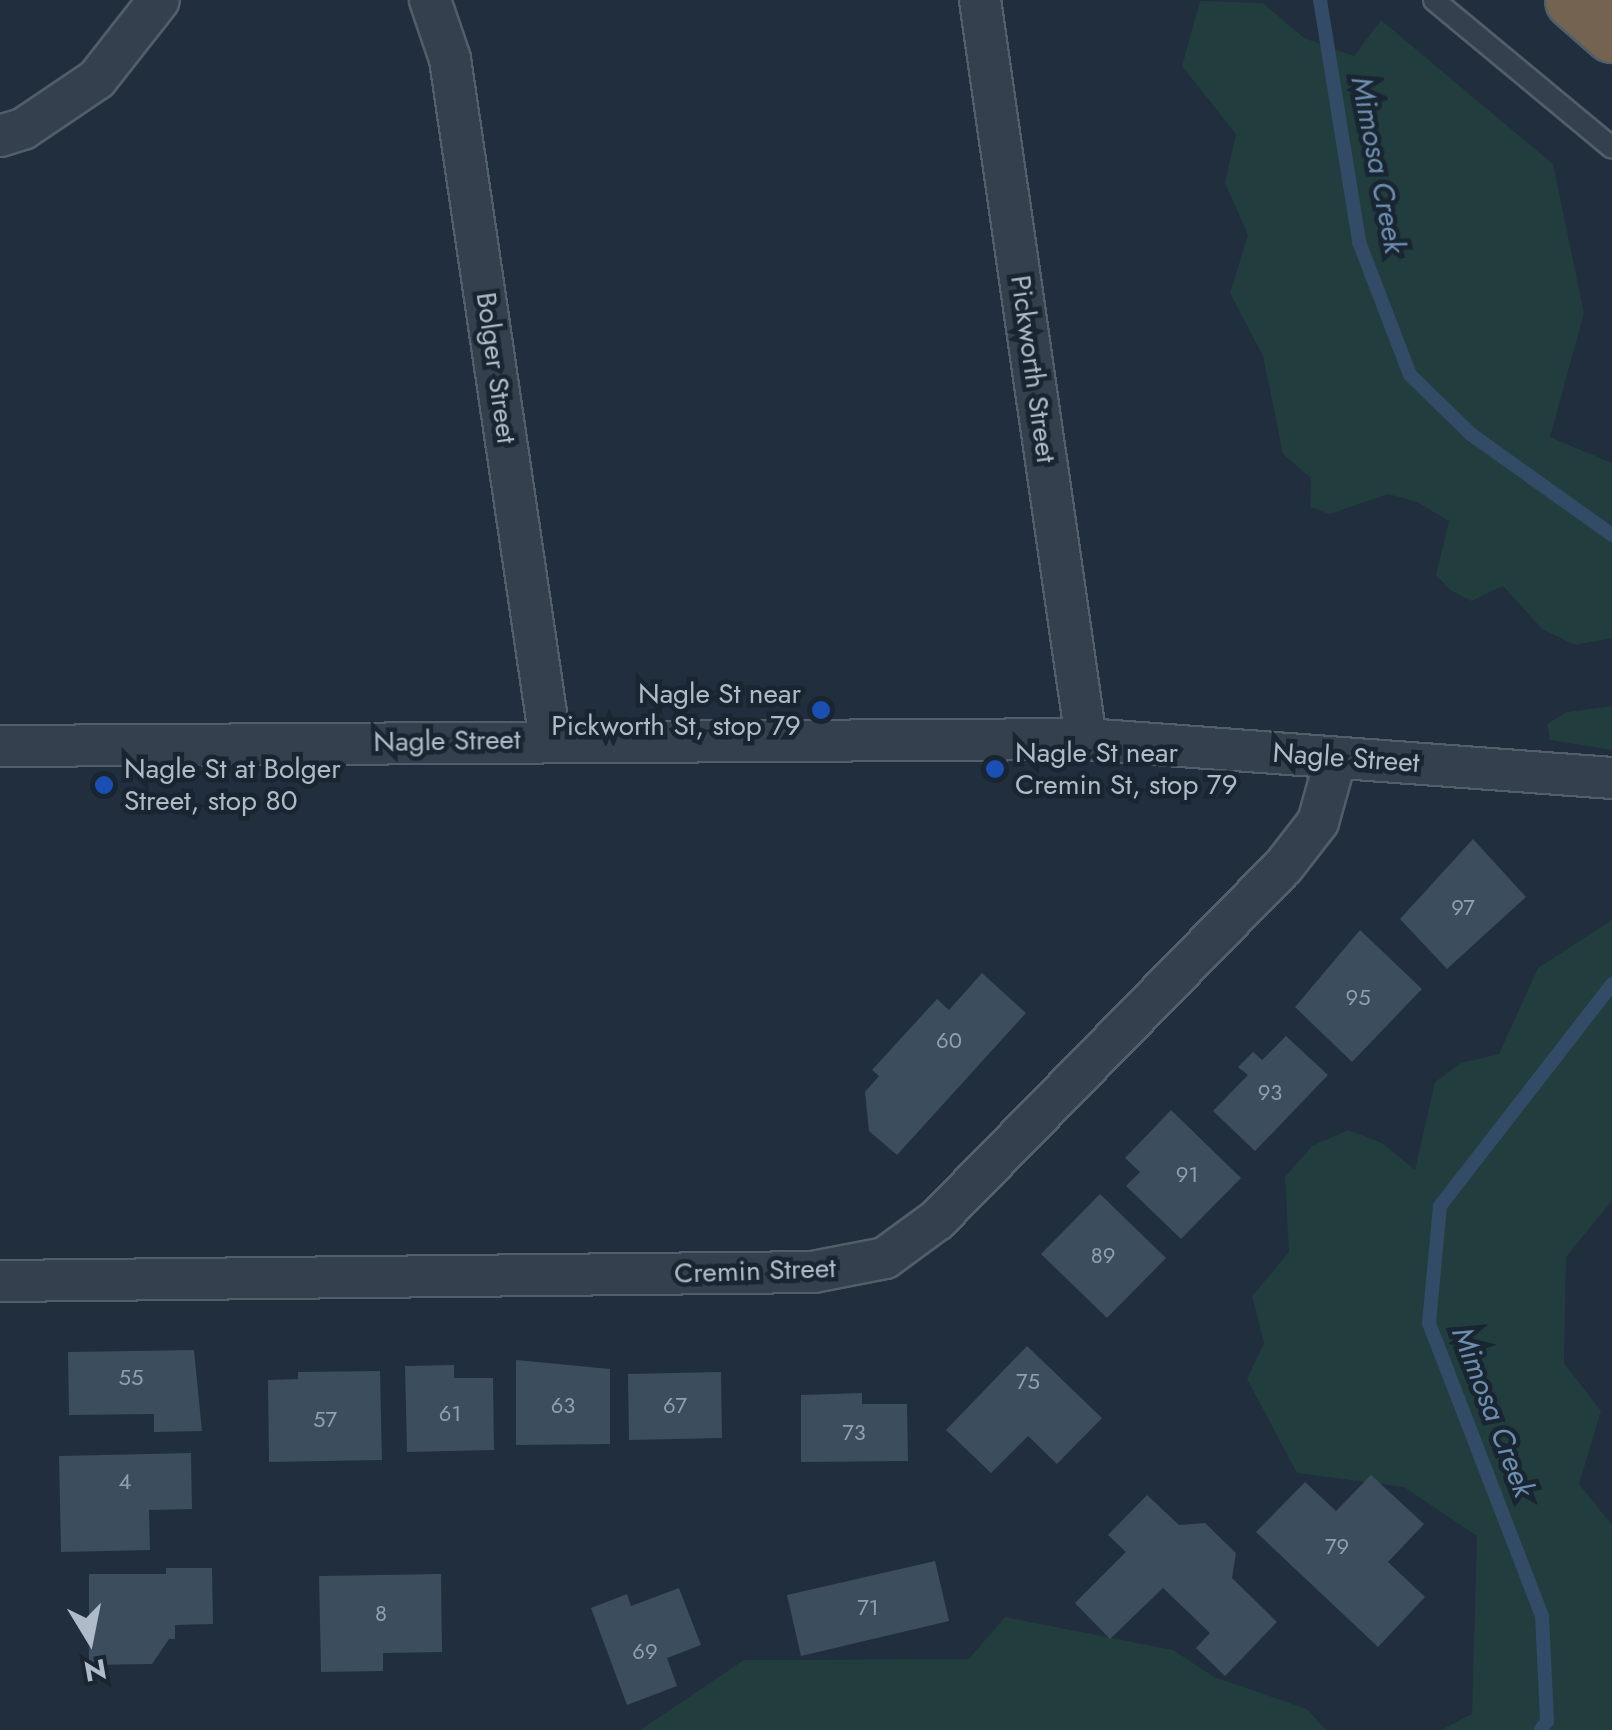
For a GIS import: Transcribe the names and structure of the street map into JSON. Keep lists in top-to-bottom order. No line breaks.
{"streets":{"street":["Bolger Street","Pickworth Street","Nagle Street","Cremin Street"]},"crossings":[["Bolger Street","Nagle Street"],["Pickworth Street","Nagle Street"],["Nagle Street","Cremin Street"]],"water":["Mimosa Creek"],"places":["Nagle St near Pickworth St, stop 79","Nagle St near Cremin St, stop 79","Nagle St at Bolger Street, stop 80"],"house_numbers":["97","95","60","93","91","89","55","75","63","67","61","57","73","4","79","71","8","69"],"north":"bottom"}
